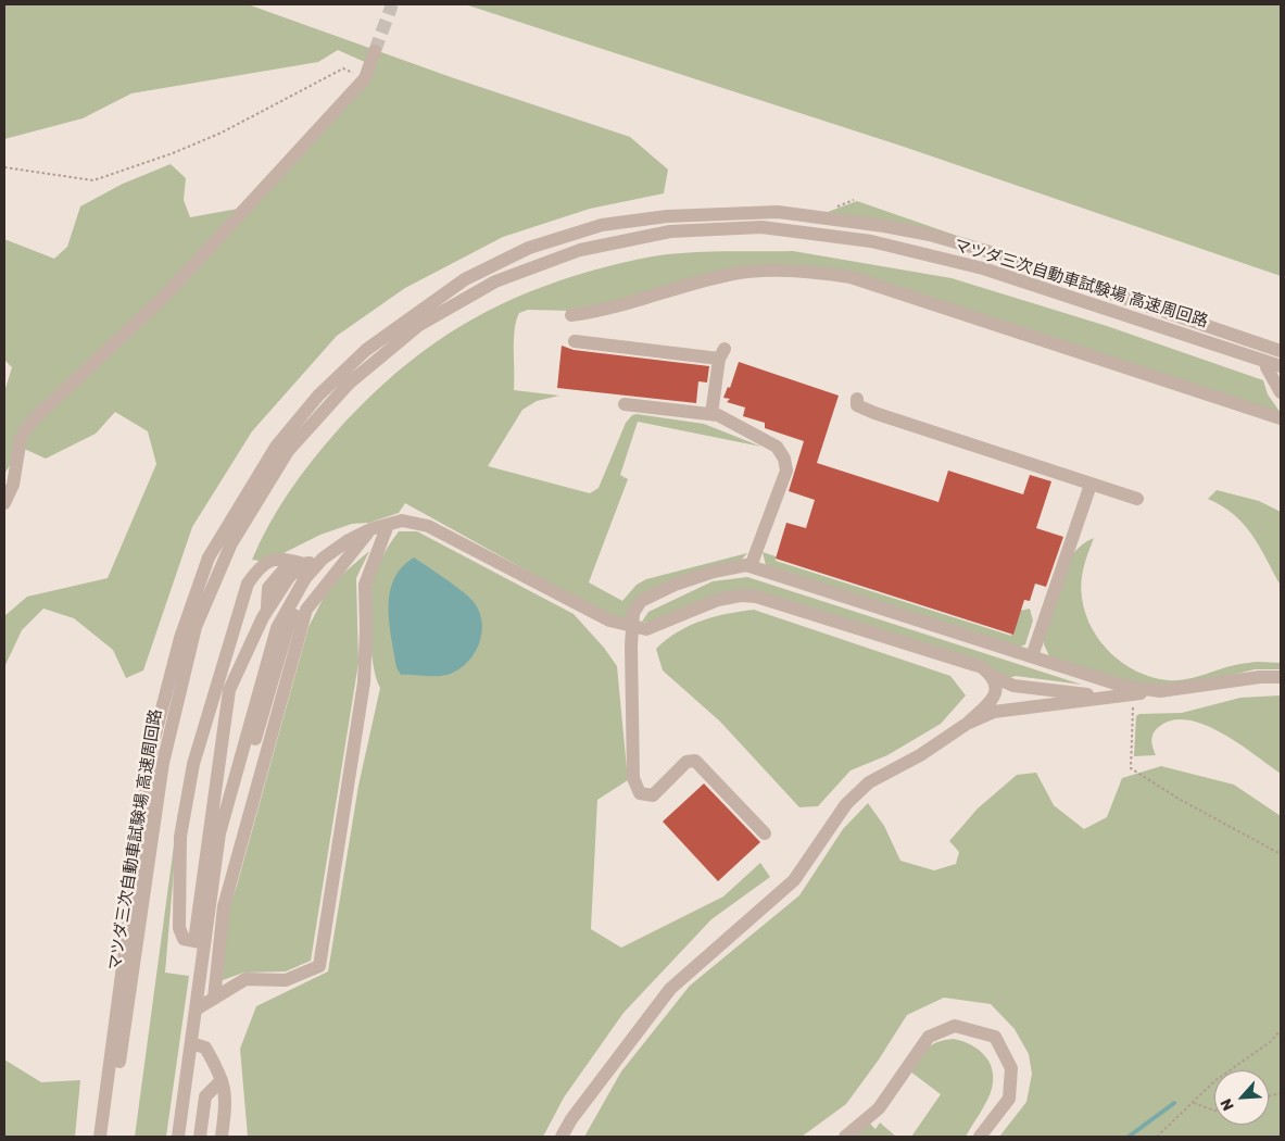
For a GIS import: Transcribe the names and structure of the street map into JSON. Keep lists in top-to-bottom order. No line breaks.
{"streets":{"street":["マツダ三次自動車試験場 高速周回路"]},"north":"bottom left"}
